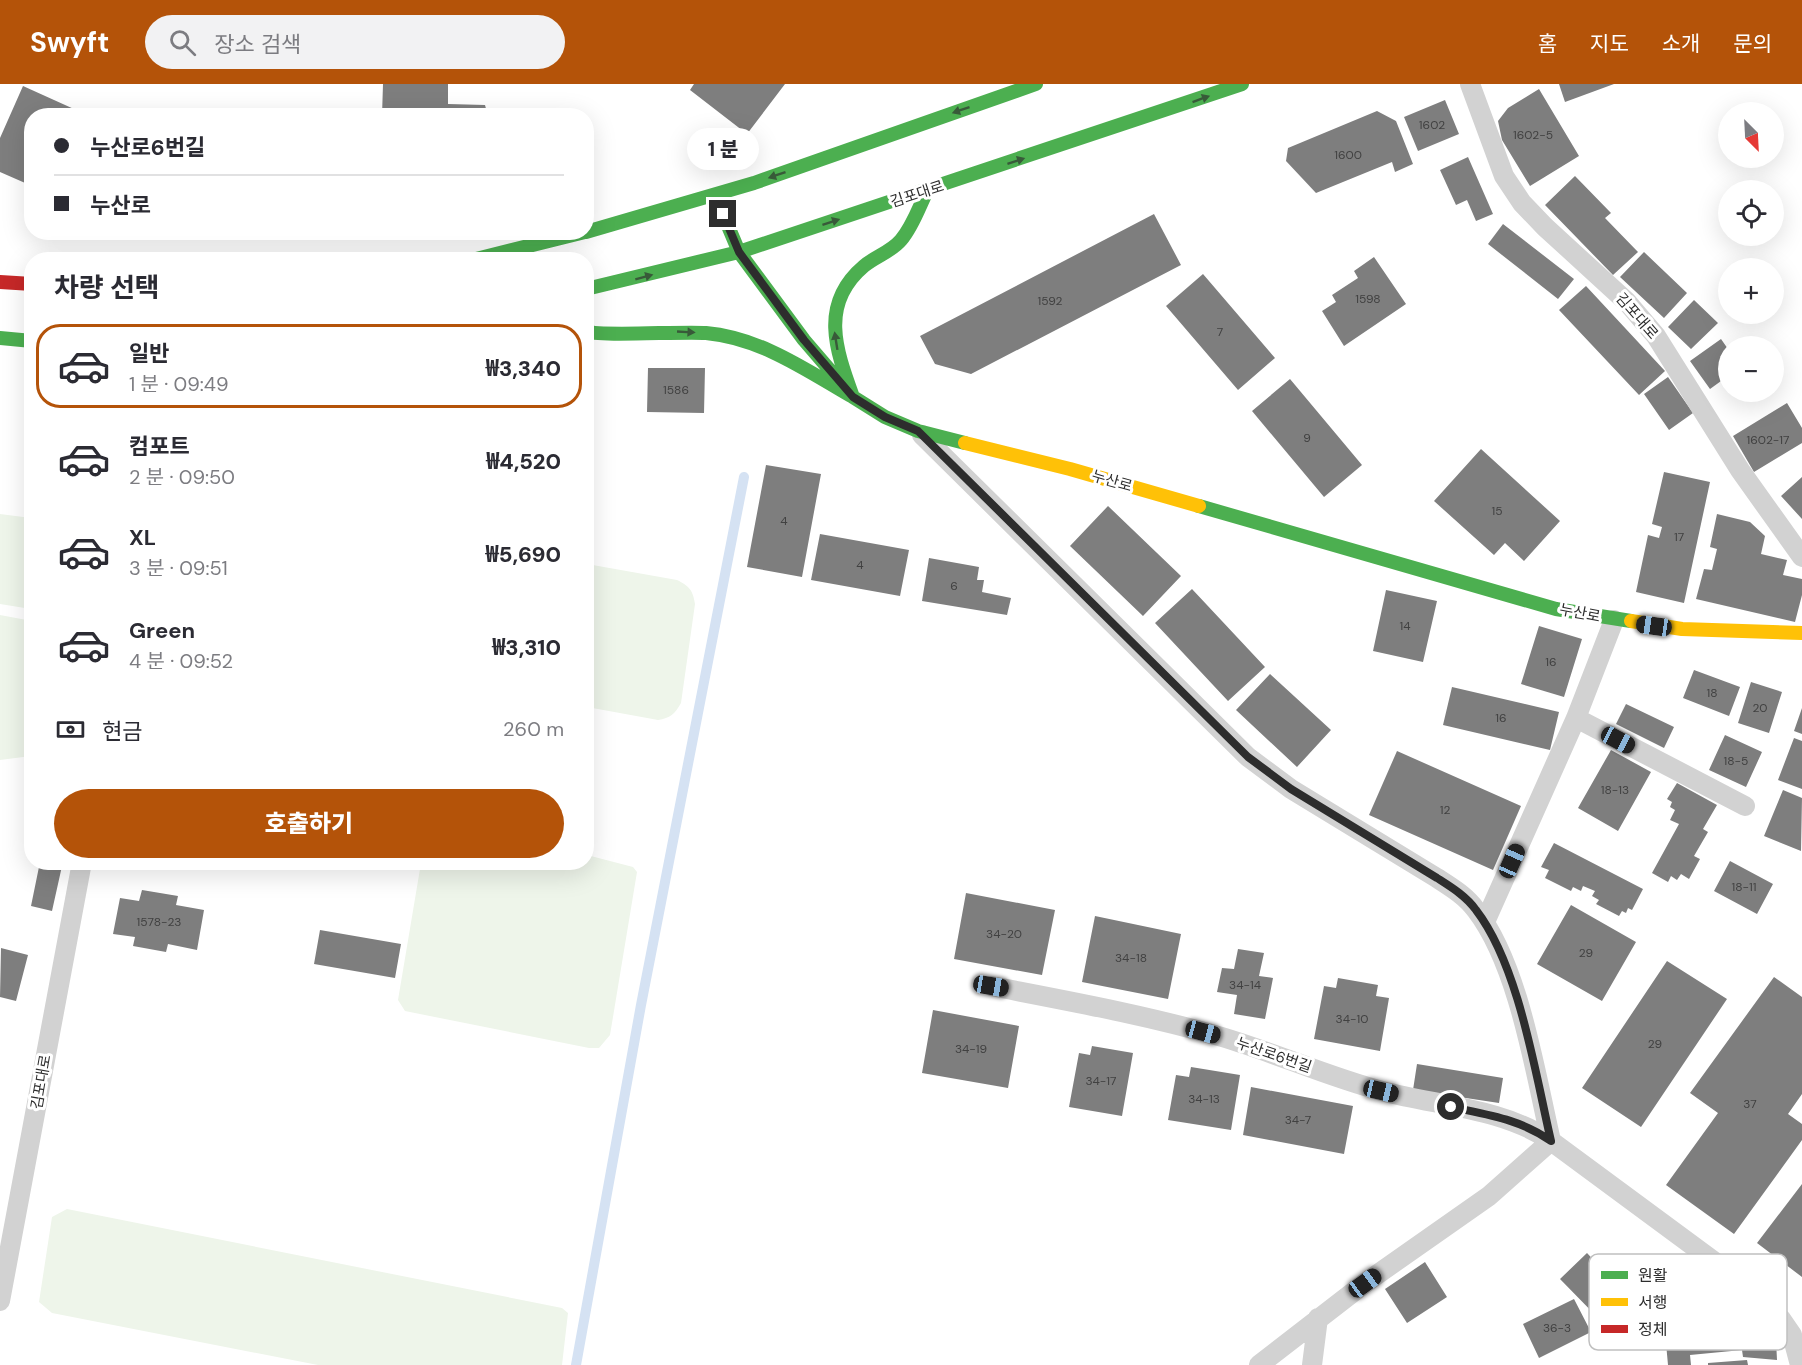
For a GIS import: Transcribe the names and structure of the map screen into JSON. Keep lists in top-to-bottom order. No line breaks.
{"streets":{"main road":["김포대로","누산로"],"lane":["누산로6번길"]},"crossings":[["김포대로","누산로"]],"house_numbers":["1602","1602-5","1600","1598","1592","7","1586","9","1602-17","15","4","17","4","6","14","16","18","20","16","18-5","18-13","12","18-11","1578-23","34-20","29","34-18","34-14","34-10","29","34-19","34-17","34-13","37","34-7","36-3"],"legend":["원활","서행","정체"],"north":"bottom right","page":{"header":"Swyft","search":"장소 검색","nav":["홈","지도","소개","문의"],"map_buttons":["+","−"],"banner":["누산로6번길","누산로"],"bubble":"1 분","heading":"차량 선택","list":[{"name":"일반","note":"1 분 · 09:49","value":"₩3,340"},{"name":"컴포트","note":"2 분 · 09:50","value":"₩4,520"},{"name":"XL","note":"3 분 · 09:51","value":"₩5,690"},{"name":"Green","note":"4 분 · 09:52","value":"₩3,310"}],"pay":["현금","260 m"],"buttons":"호출하기"}}
